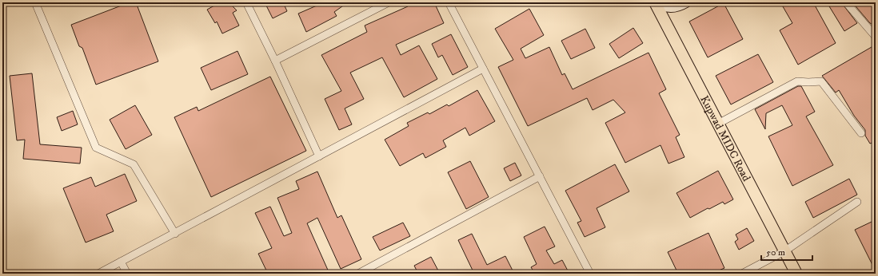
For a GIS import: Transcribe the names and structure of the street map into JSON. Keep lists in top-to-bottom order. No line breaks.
{"streets":{"main road":["Kupwad MIDC Road"]},"scale_bar":"50 m"}
